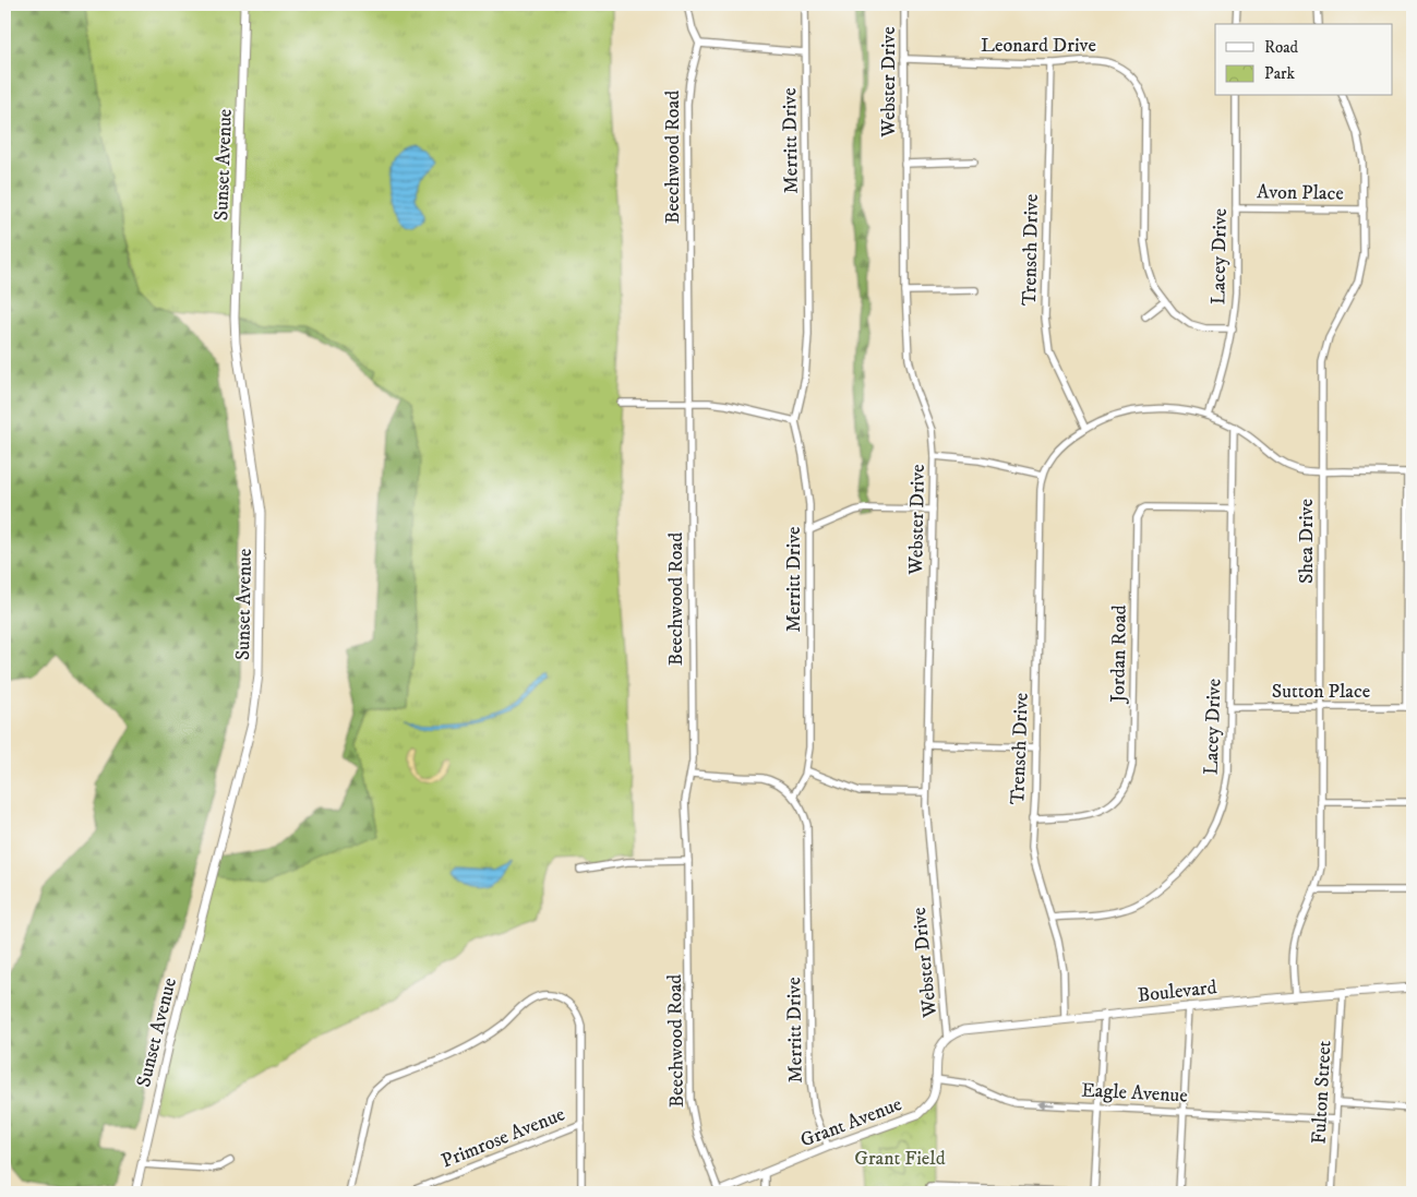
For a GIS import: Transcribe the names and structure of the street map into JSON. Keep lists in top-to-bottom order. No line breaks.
{"streets":{"street":["Leonard Drive","Webster Drive","Merritt Drive","Beechwood Road","Sunset Avenue","Avon Place","Trensch Drive","Lacey Drive","Shea Drive","Jordan Road","Sutton Place","Boulevard","Eagle Avenue","Fulton Street","Grant Avenue","Primrose Avenue"]},"crossings":[["Leonard Drive","Webster Drive"],["Leonard Drive","Trensch Drive"],["Leonard Drive","Lacey Drive"],["Webster Drive","Boulevard"],["Webster Drive","Grant Avenue"],["Merritt Drive","Grant Avenue"],["Beechwood Road","Grant Avenue"],["Avon Place","Lacey Drive"],["Avon Place","Shea Drive"],["Trensch Drive","Lacey Drive"],["Trensch Drive","Jordan Road"],["Trensch Drive","Boulevard"],["Lacey Drive","Jordan Road"],["Lacey Drive","Sutton Place"],["Shea Drive","Sutton Place"],["Shea Drive","Boulevard"],["Boulevard","Fulton Street"],["Boulevard","Grant Avenue"],["Eagle Avenue","Fulton Street"],["Eagle Avenue","Grant Avenue"]],"one_way":["Eagle Avenue"],"parks":["Grant Field"],"legend":["Road","Park"]}
